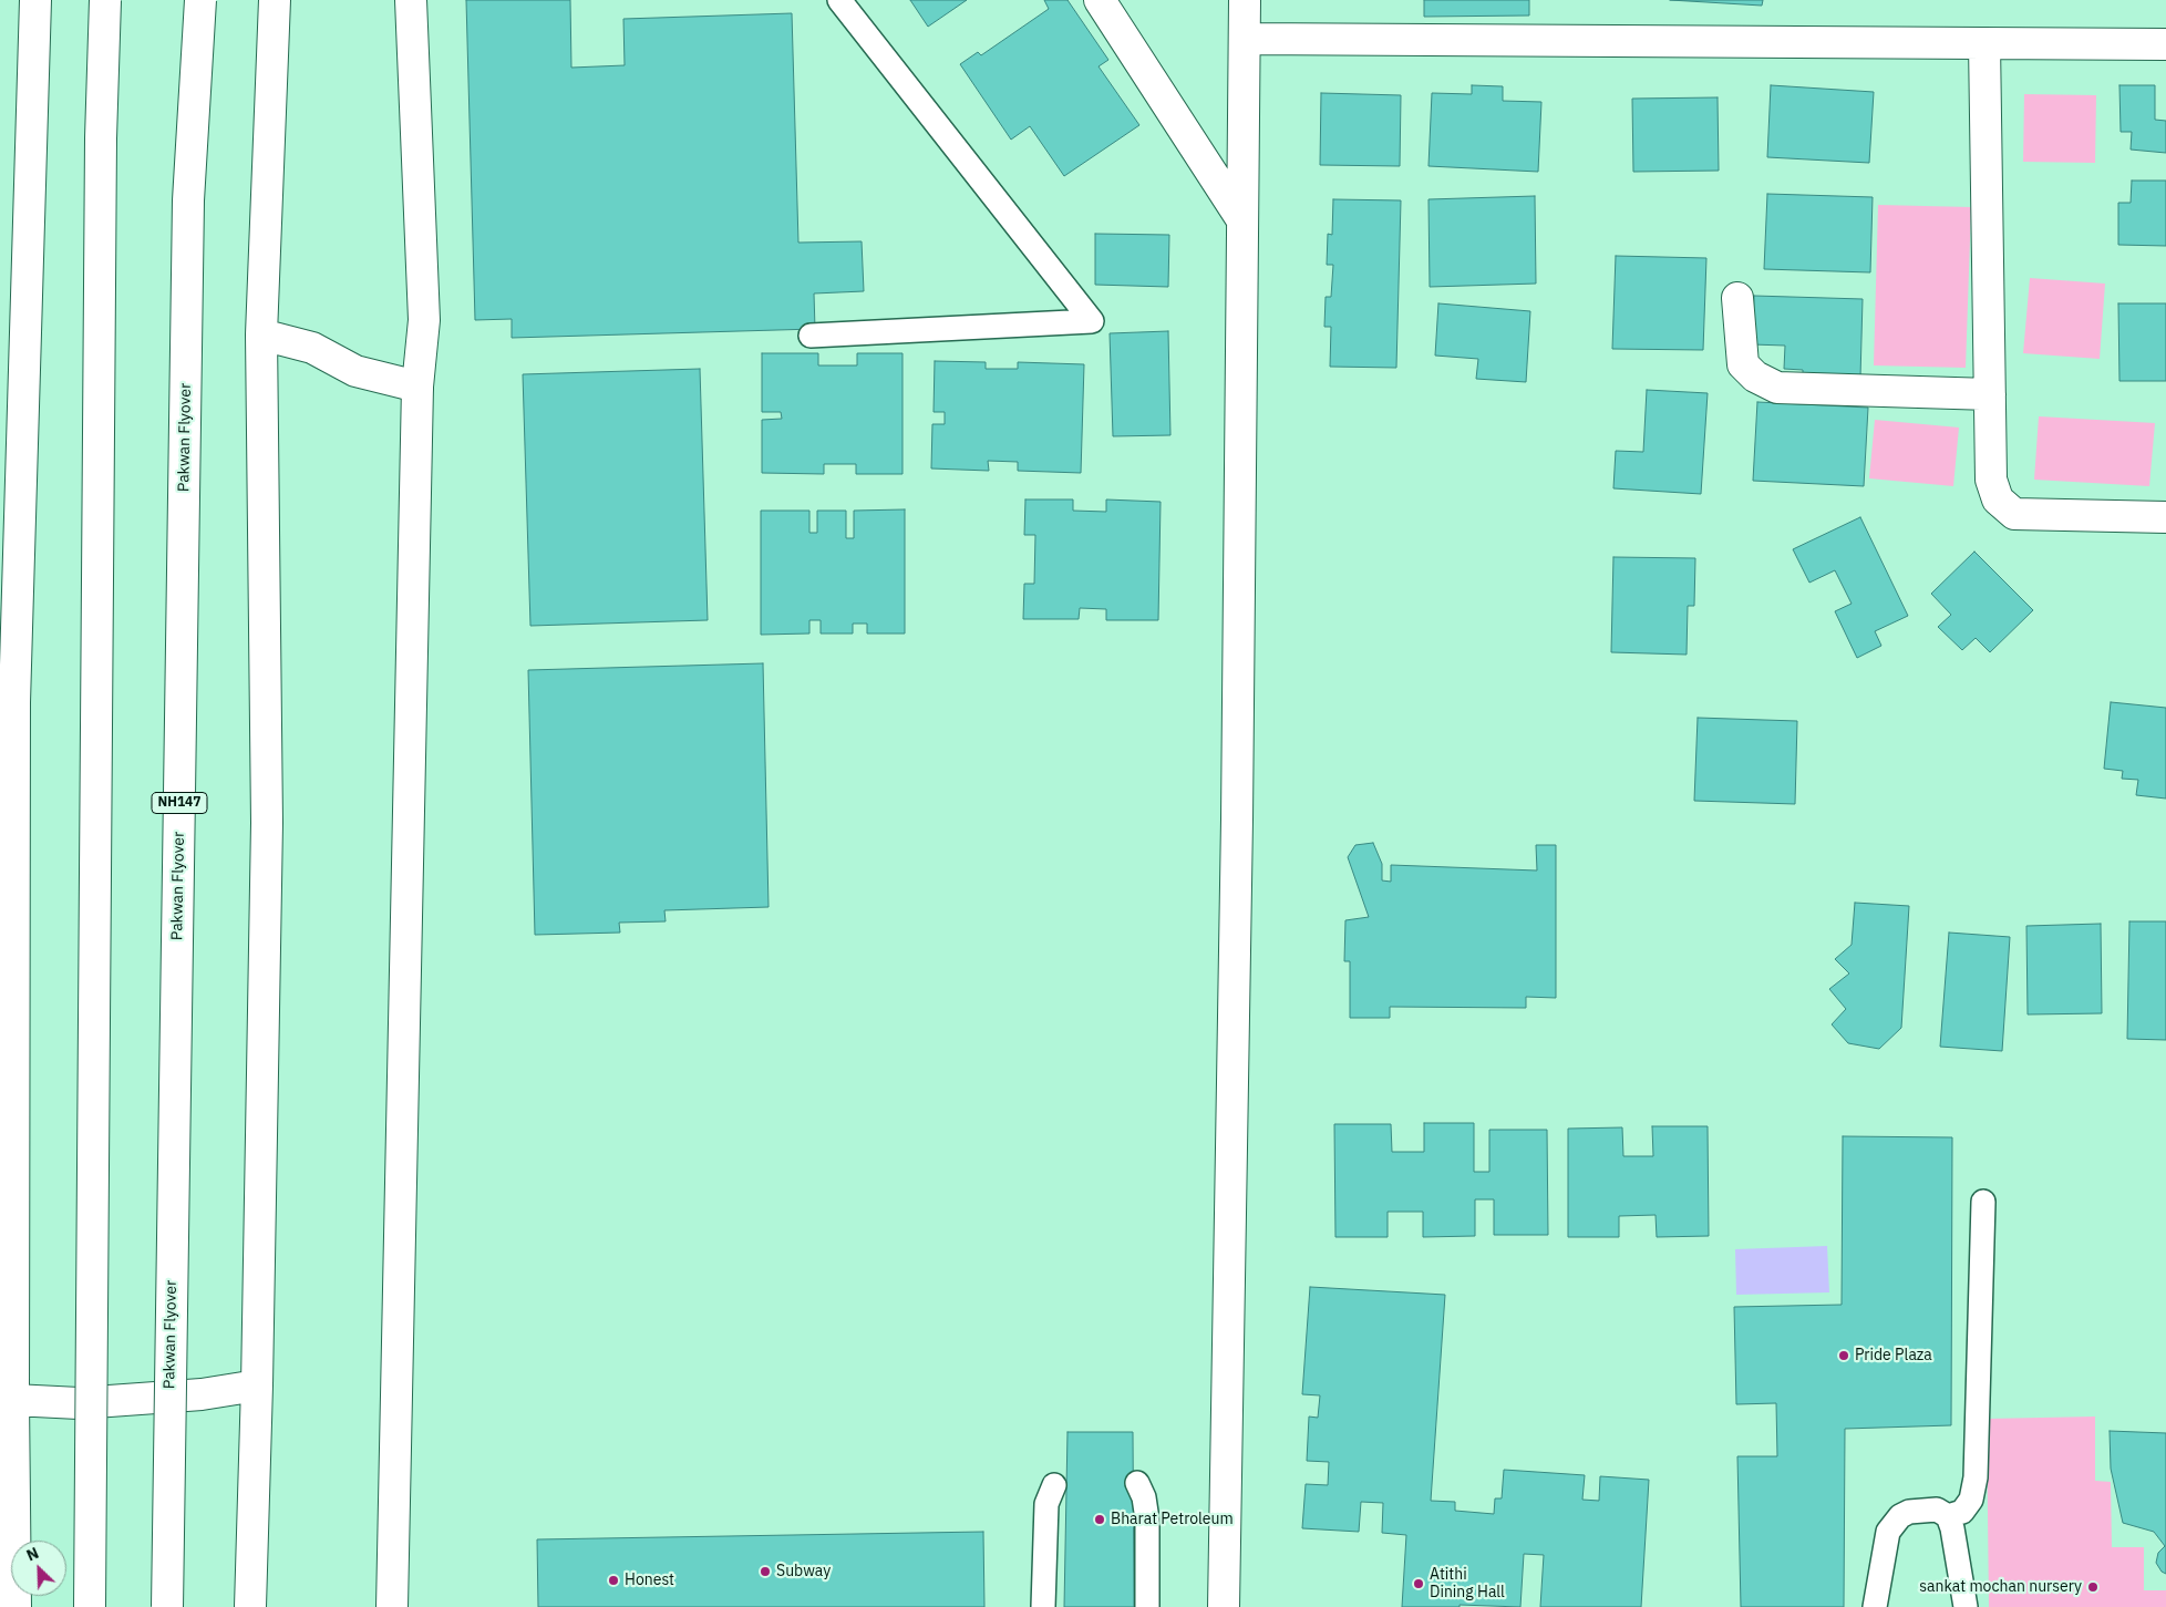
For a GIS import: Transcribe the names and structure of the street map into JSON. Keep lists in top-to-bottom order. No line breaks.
{"streets":{"main road":["Pakwan Flyover","NH147"]},"places":["Pride Plaza","Bharat Petroleum","Subway","Honest","Atithi Dining Hall","sankat mochan nursery"],"north":"top left"}
